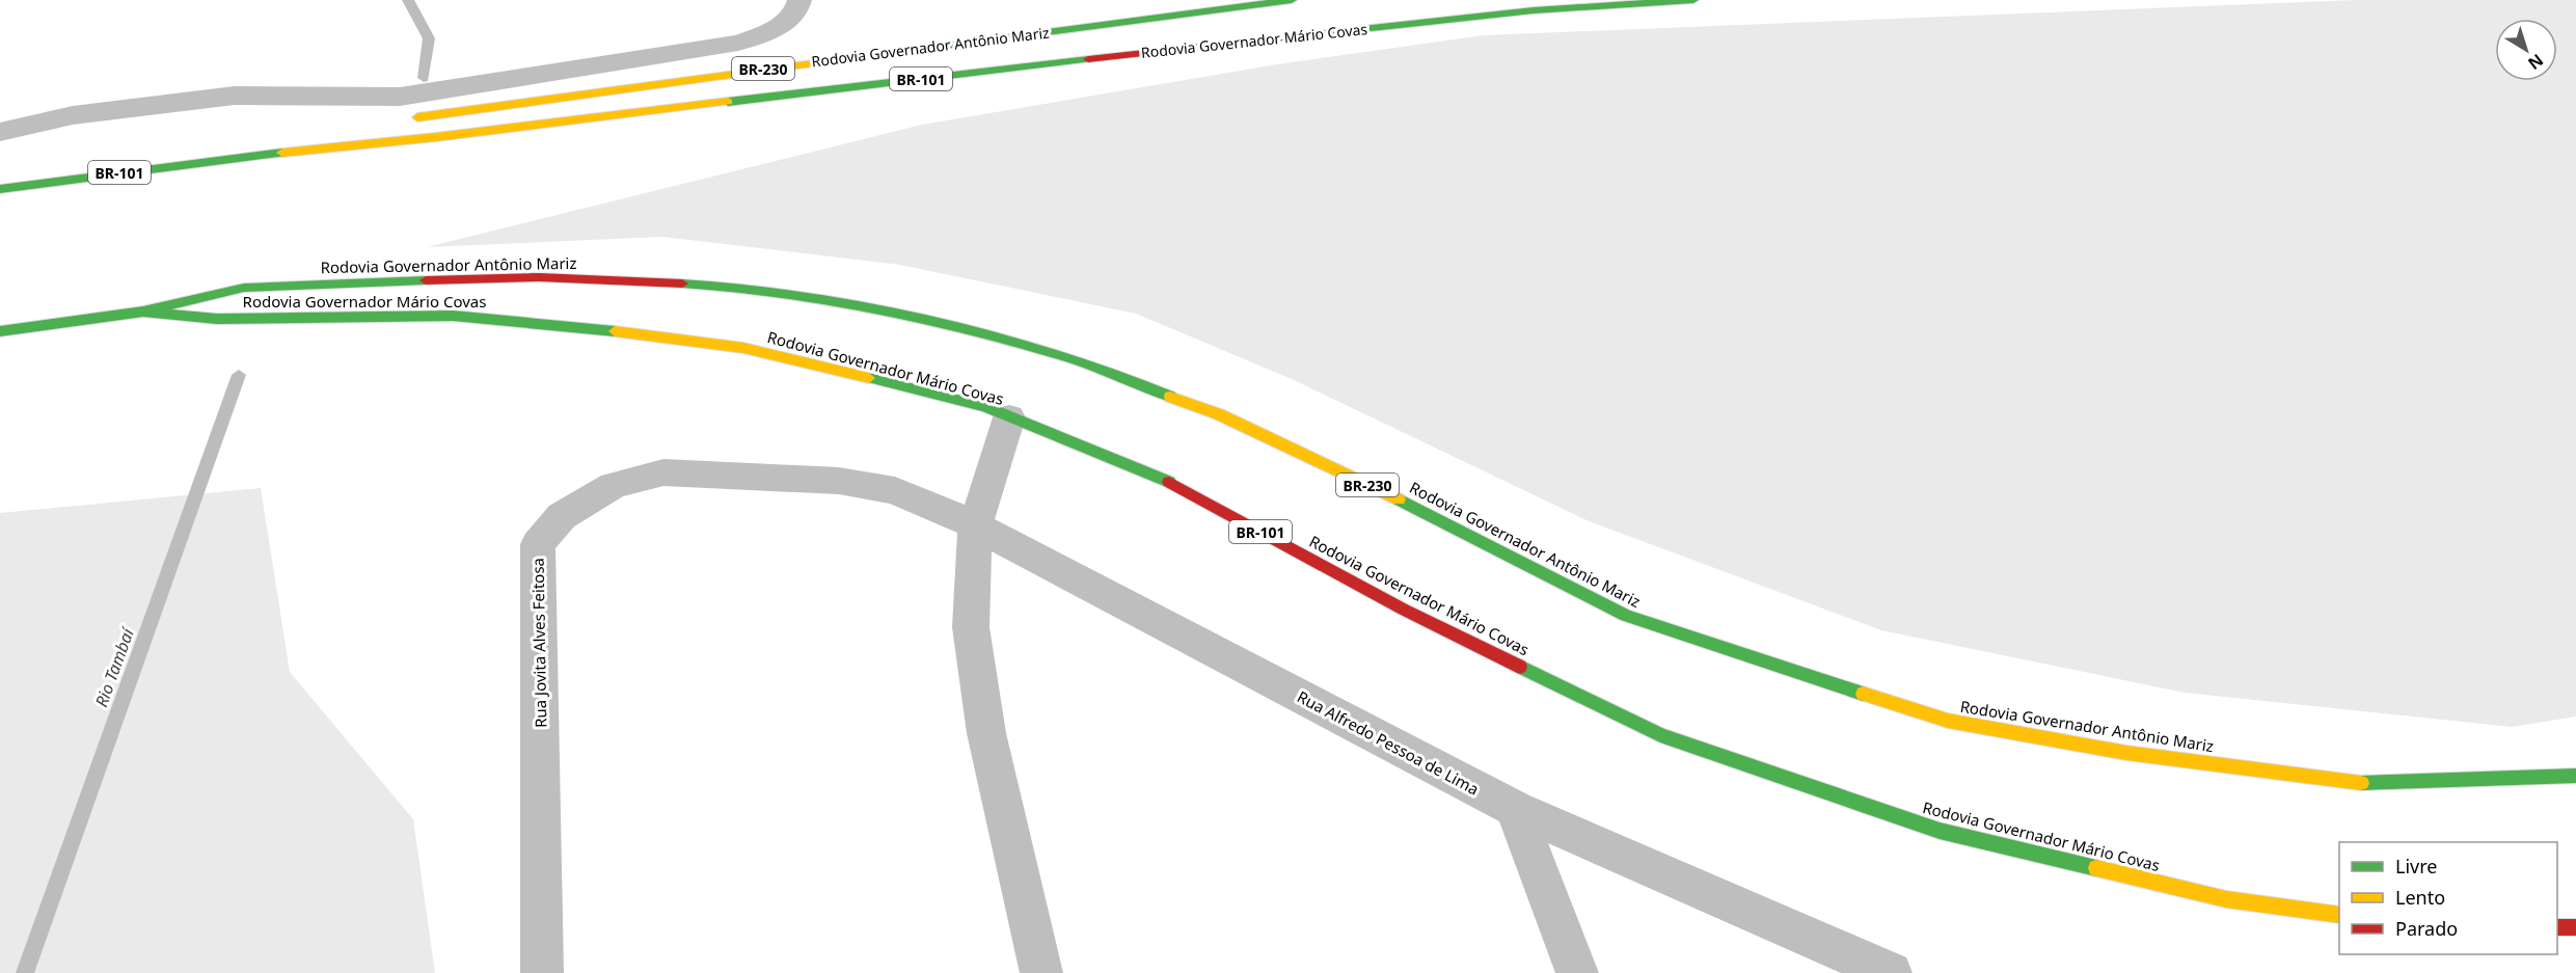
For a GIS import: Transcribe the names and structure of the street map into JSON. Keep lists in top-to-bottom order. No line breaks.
{"streets":{"highway":["Rodovia Governador Mário Covas","Rodovia Governador Antônio Mariz","BR-230","BR-101"],"street":["Rua Jovita Alves Feitosa","Rua Alfredo Pessoa de Lima"]},"crossings":[["Rodovia Governador Mário Covas","Rodovia Governador Antônio Mariz"],["Rua Jovita Alves Feitosa","Rua Alfredo Pessoa de Lima"]],"water":["Rio Tambaí"],"legend":["Livre","Lento","Parado"],"north":"bottom right"}
